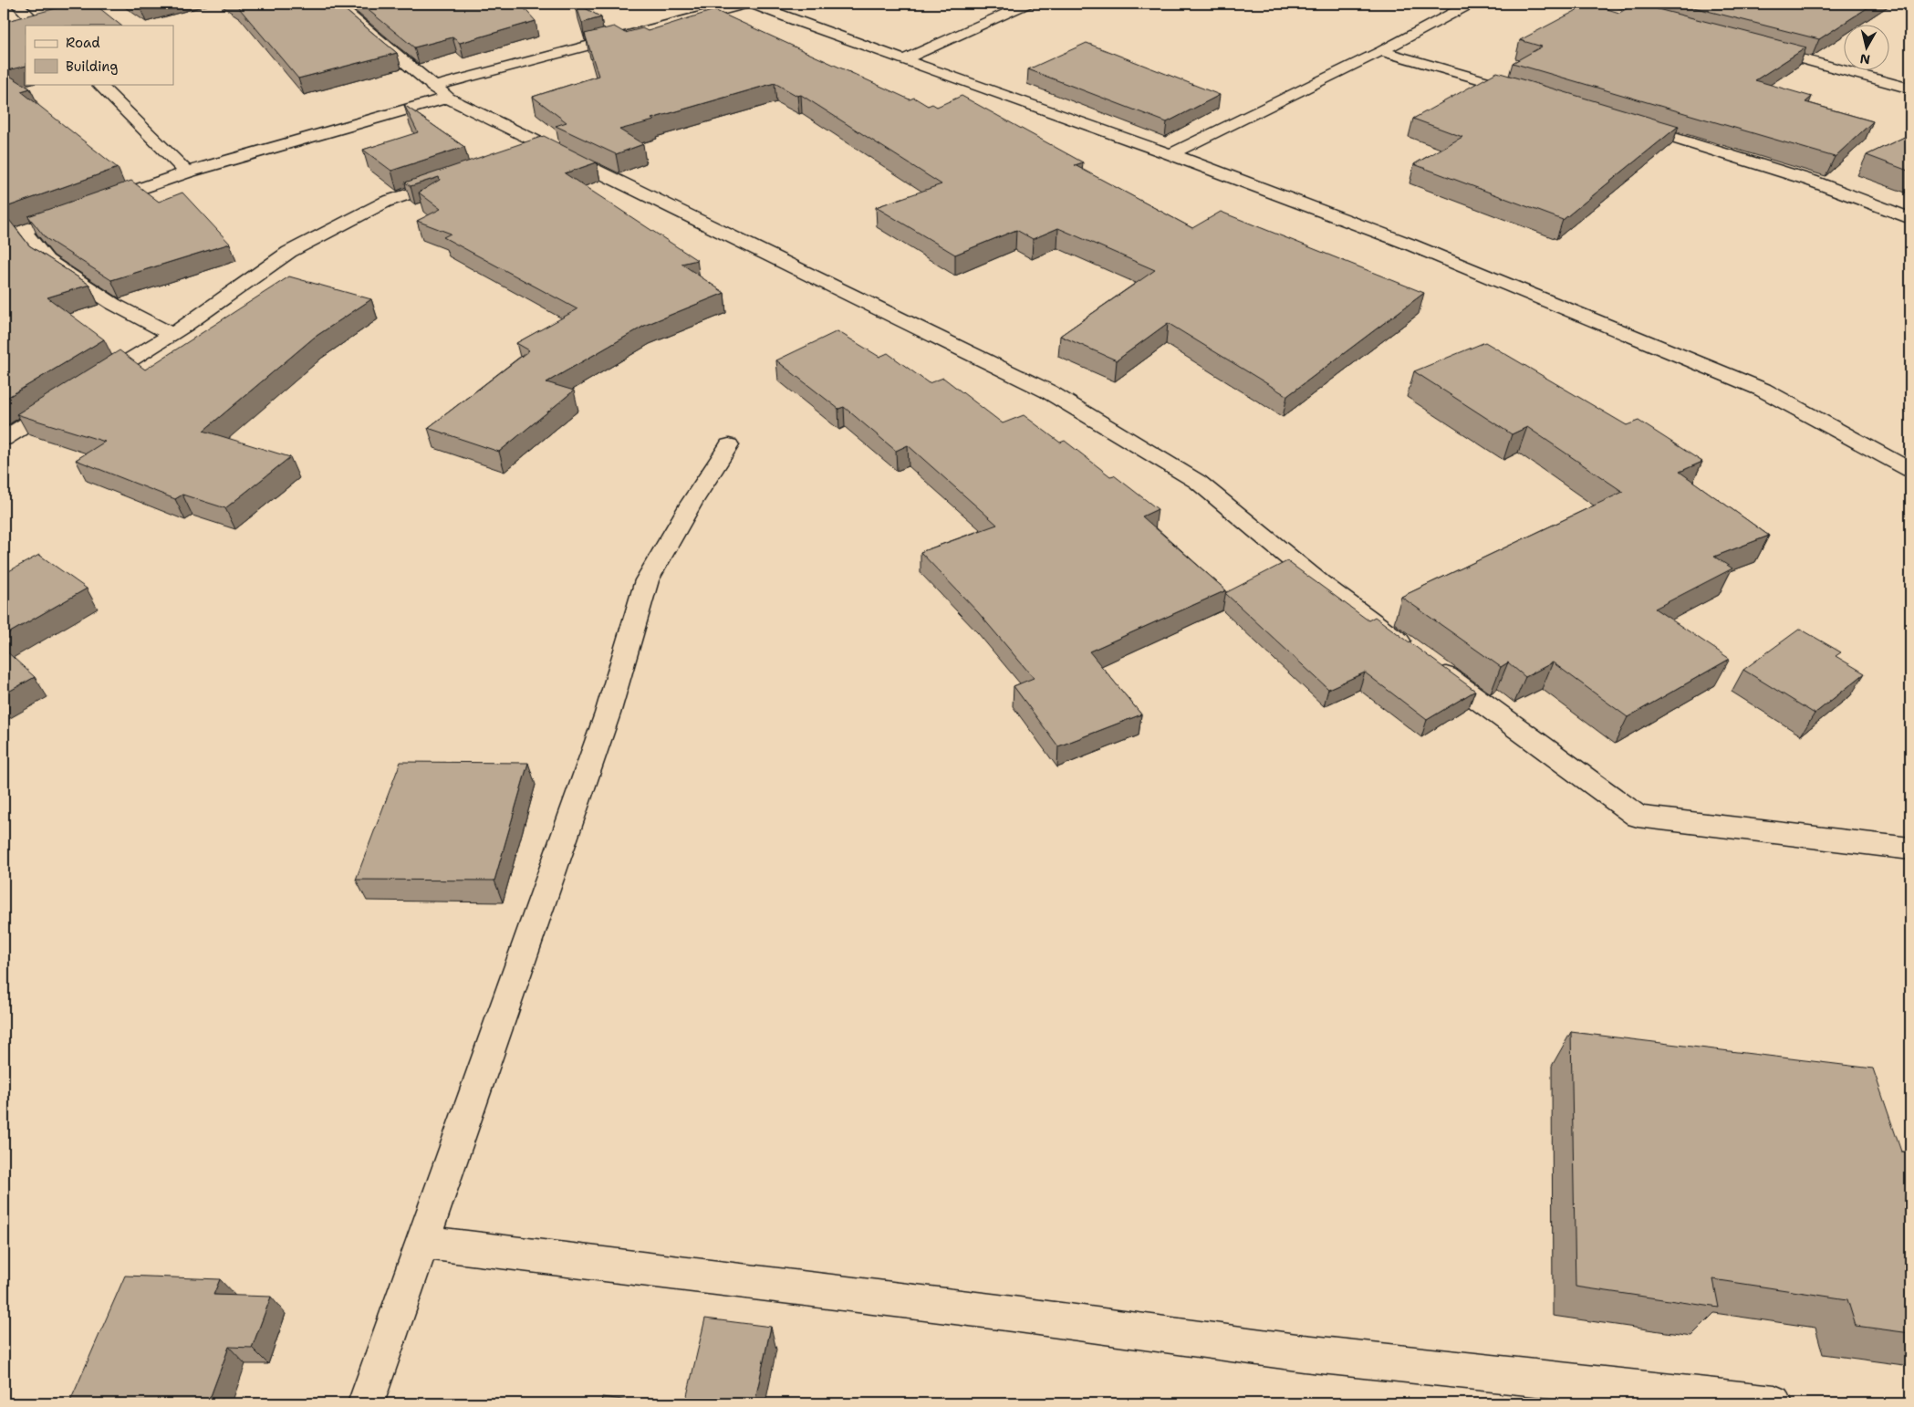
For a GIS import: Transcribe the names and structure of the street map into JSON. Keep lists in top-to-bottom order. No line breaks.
{"legend":["Road","Building"],"north":"bottom"}
